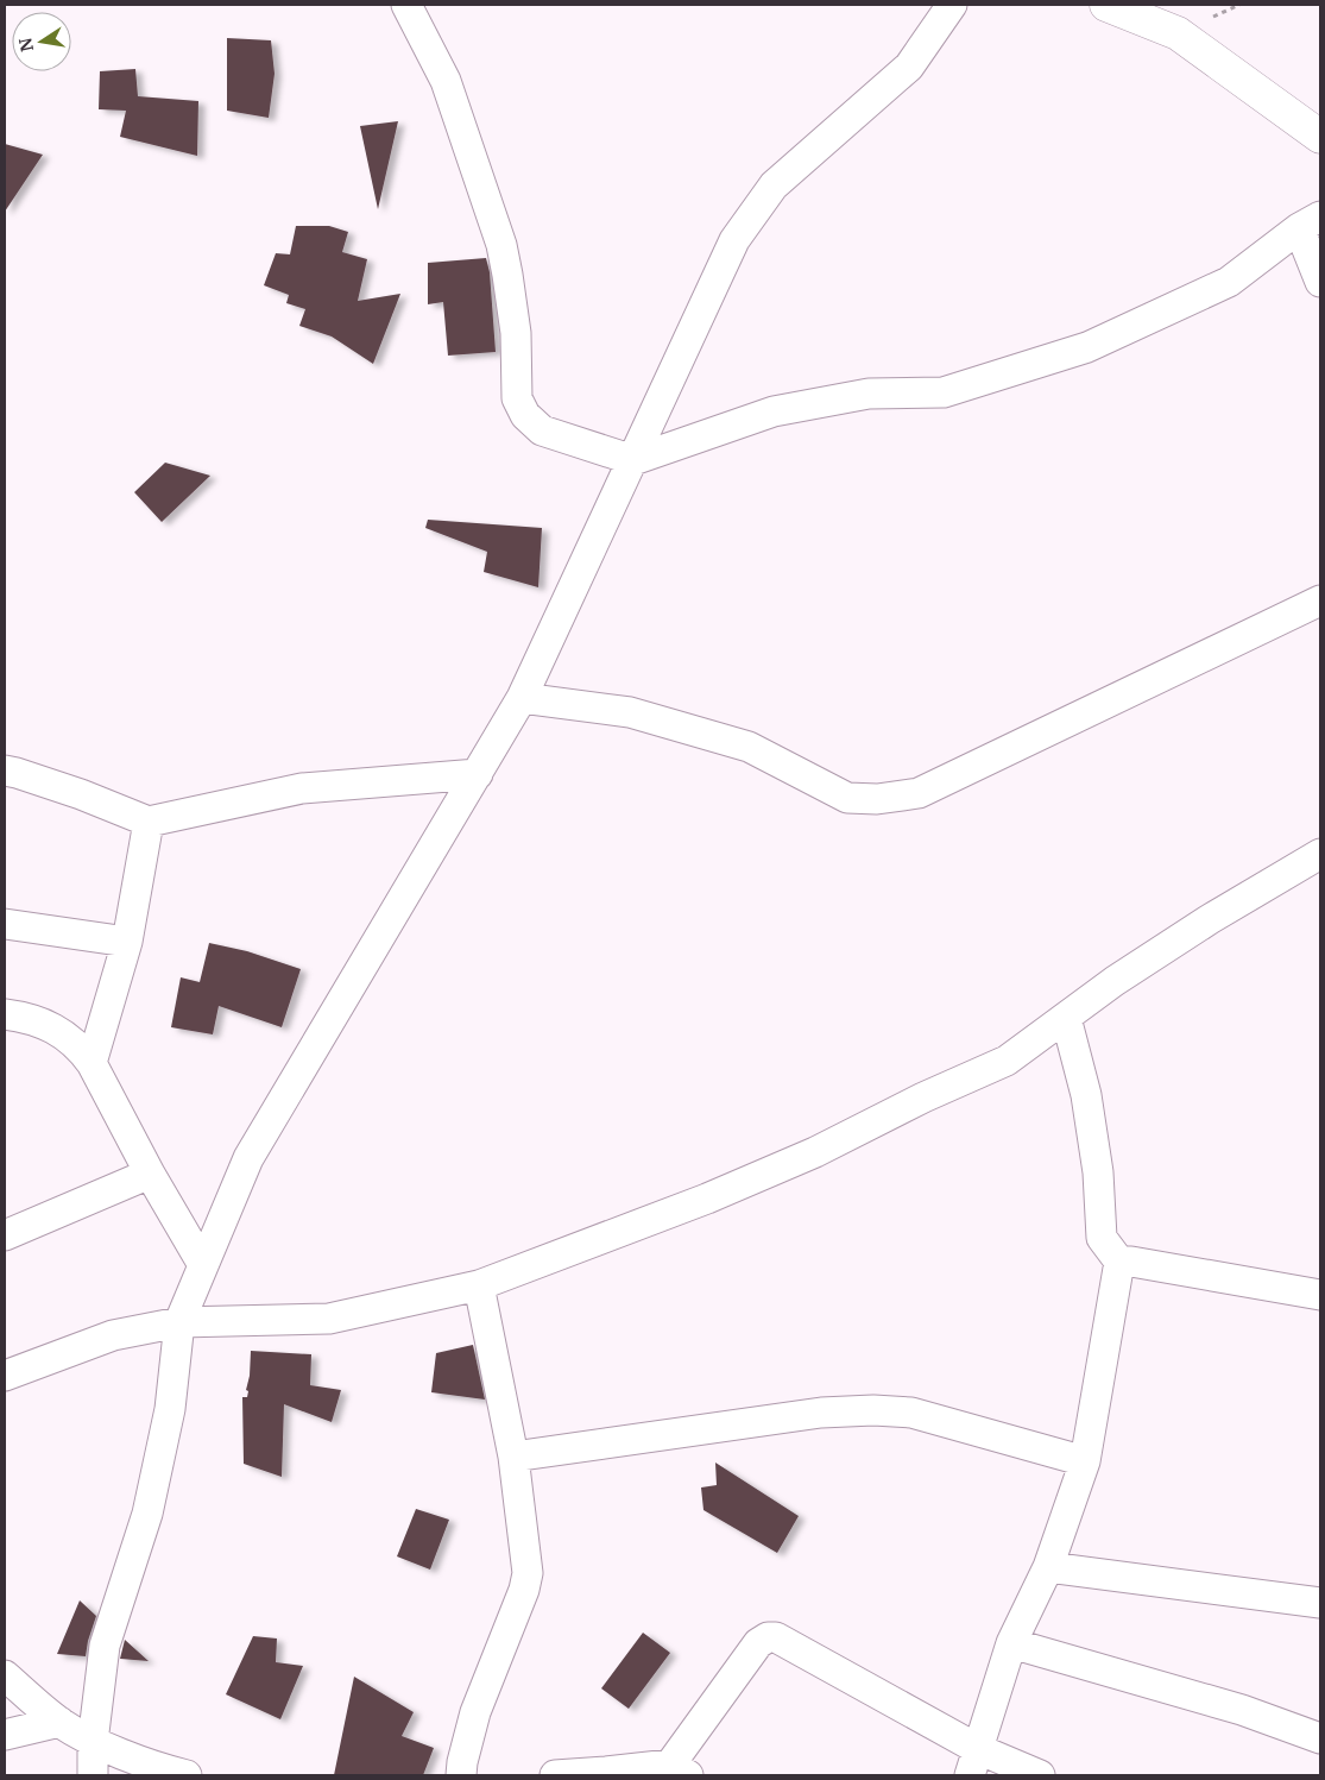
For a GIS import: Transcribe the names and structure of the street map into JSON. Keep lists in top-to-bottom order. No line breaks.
{"north":"left"}
